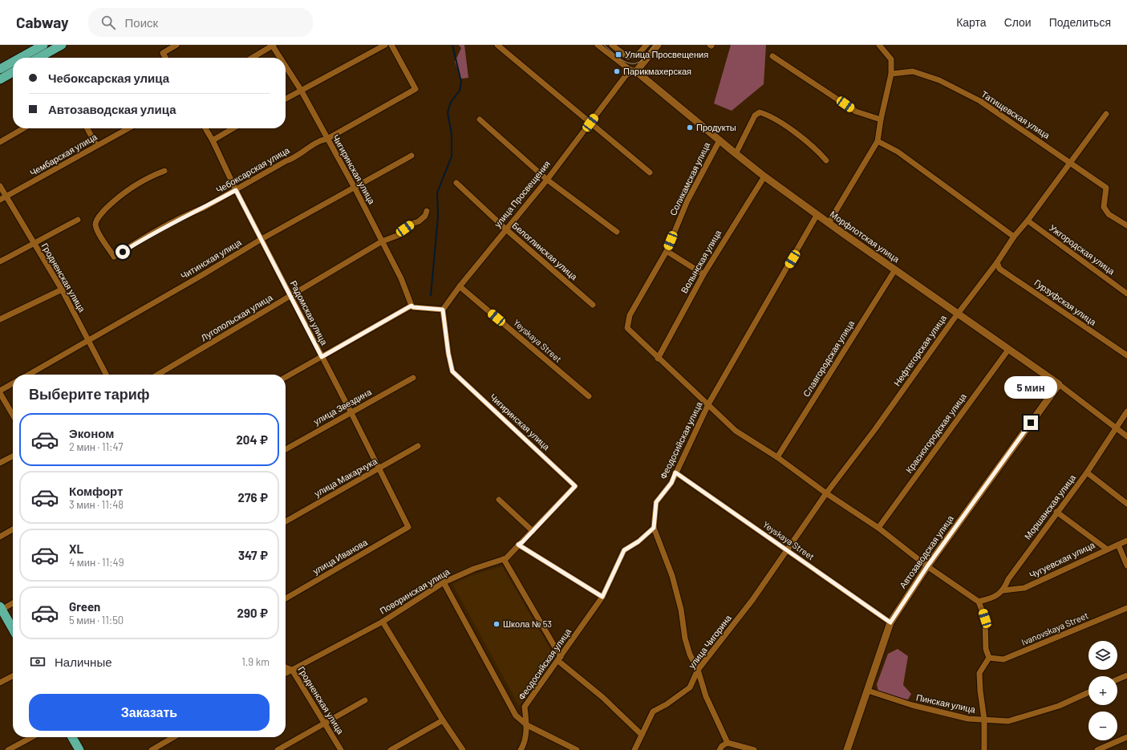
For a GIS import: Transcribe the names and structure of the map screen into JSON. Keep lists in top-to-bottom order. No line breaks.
{"streets":{"street":["Татищевская улица","Чембарская улица","Чигиринская улица","Чебоксарская улица","Соликамская улица","улица Просвещения","Морфлотская улица","Ужгородская улица","Белоглинская улица","Читинская улица","Волынская улица","Гродненская улица","Гурзуфская улица","Радомская улица","Лугопольская улица","Yeyskaya Street","Нефтегорская улица","Славгородская улица","улица Звездина","Красногородская улица","Феодосийская улица","улица Макарчука","Моршанская улица","Автозаводская улица","улица Иванова","Чугуевская улица","Поворинская улица","Ivanovskaya Street","улица Чигорина","Пинская улица"]},"crossings":[["Татищевская улица","Нефтегорская улица"],["Чембарская улица","Гродненская улица"],["Чигиринская улица","Чебоксарская улица"],["Чигиринская улица","улица Просвещения"],["Чигиринская улица","Читинская улица"],["Чигиринская улица","Лугопольская улица"],["Чигиринская улица","Поворинская улица"],["Чебоксарская улица","Радомская улица"],["Соликамская улица","Морфлотская улица"],["Соликамская улица","Волынская улица"],["улица Просвещения","Морфлотская улица"],["улица Просвещения","Белоглинская улица"],["улица Просвещения","Yeyskaya Street"],["Морфлотская улица","Волынская улица"],["Морфлотская улица","Нефтегорская улица"],["Морфлотская улица","Славгородская улица"],["Морфлотская улица","Красногородская улица"],["Морфлотская улица","Феодосийская улица"],["Морфлотская улица","Моршанская улица"],["Морфлотская улица","Автозаводская улица"],["Ужгородская улица","Нефтегорская улица"],["Читинская улица","Гродненская улица"],["Читинская улица","Радомская улица"],["Гродненская улица","Поворинская улица"],["Гурзуфская улица","Нефтегорская улица"],["Радомская улица","Лугопольская улица"],["Радомская улица","улица Звездина"],["Радомская улица","улица Макарчука"],["Радомская улица","улица Иванова"],["Yeyskaya Street","Нефтегорская улица"],["Yeyskaya Street","Феодосийская улица"],["Yeyskaya Street","Автозаводская улица"],["Нефтегорская улица","улица Чигорина"],["Моршанская улица","Чугуевская улица"],["Автозаводская улица","Пинская улица"]],"places":{"transit":["Улица Просвещения"],"other":["Парикмахерская","Продукты","Школа № 53"]},"page":{"header":"Cabway","search":"Поиск","nav":["Карта","Слои","Поделиться"],"banner":["Чебоксарская улица","Автозаводская улица"],"heading":"Выберите тариф","bubble":"5 мин","list":[{"name":"Эконом","note":"2 мин · 11:47","value":"204 ₽"},{"name":"Комфорт","note":"3 мин · 11:48","value":"276 ₽"},{"name":"XL","note":"4 мин · 11:49","value":"347 ₽"},{"name":"Green","note":"5 мин · 11:50","value":"290 ₽"}],"map_buttons":["+","−"],"pay":["Наличные","1.9 km"],"buttons":"Заказать"}}
